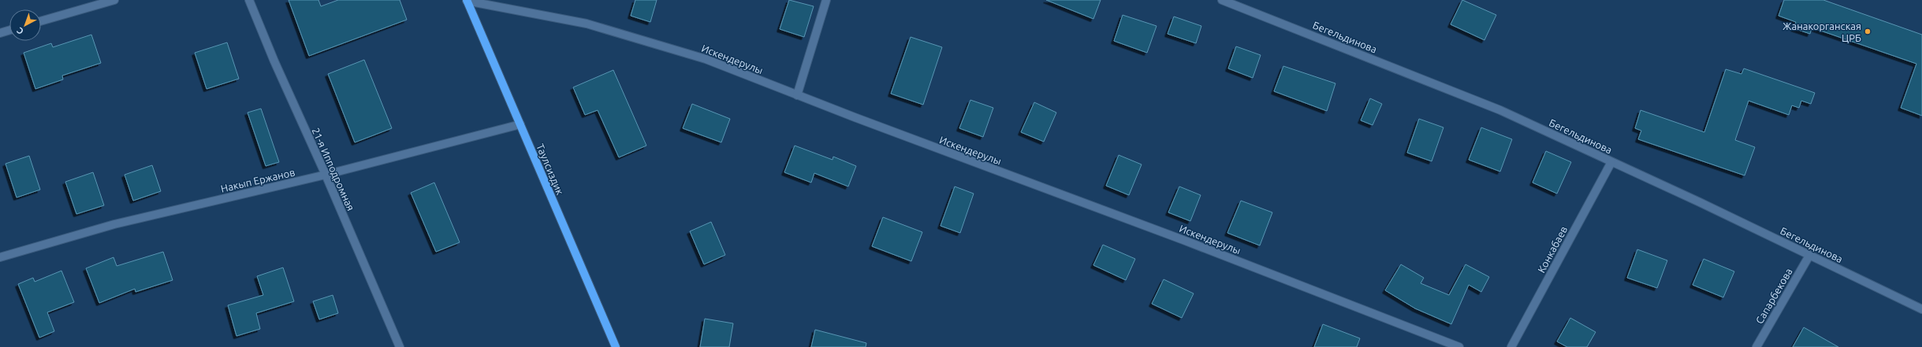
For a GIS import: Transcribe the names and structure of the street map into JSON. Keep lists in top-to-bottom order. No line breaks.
{"streets":{"main road":["Таулсиздик"],"street":["Бегельдинова","Искендерулы","21-я Ипподромная","Накып Ержанов","Конкабаев","Сапарбекова"]},"crossings":[["Бегельдинова","Конкабаев"],["Бегельдинова","Сапарбекова"],["Искендерулы","Таулсиздик"],["21-я Ипподромная","Накып Ержанов"],["Таулсиздик","Накып Ержанов"]],"places":["Жанакорганская ЦРБ"],"north":"bottom left"}
